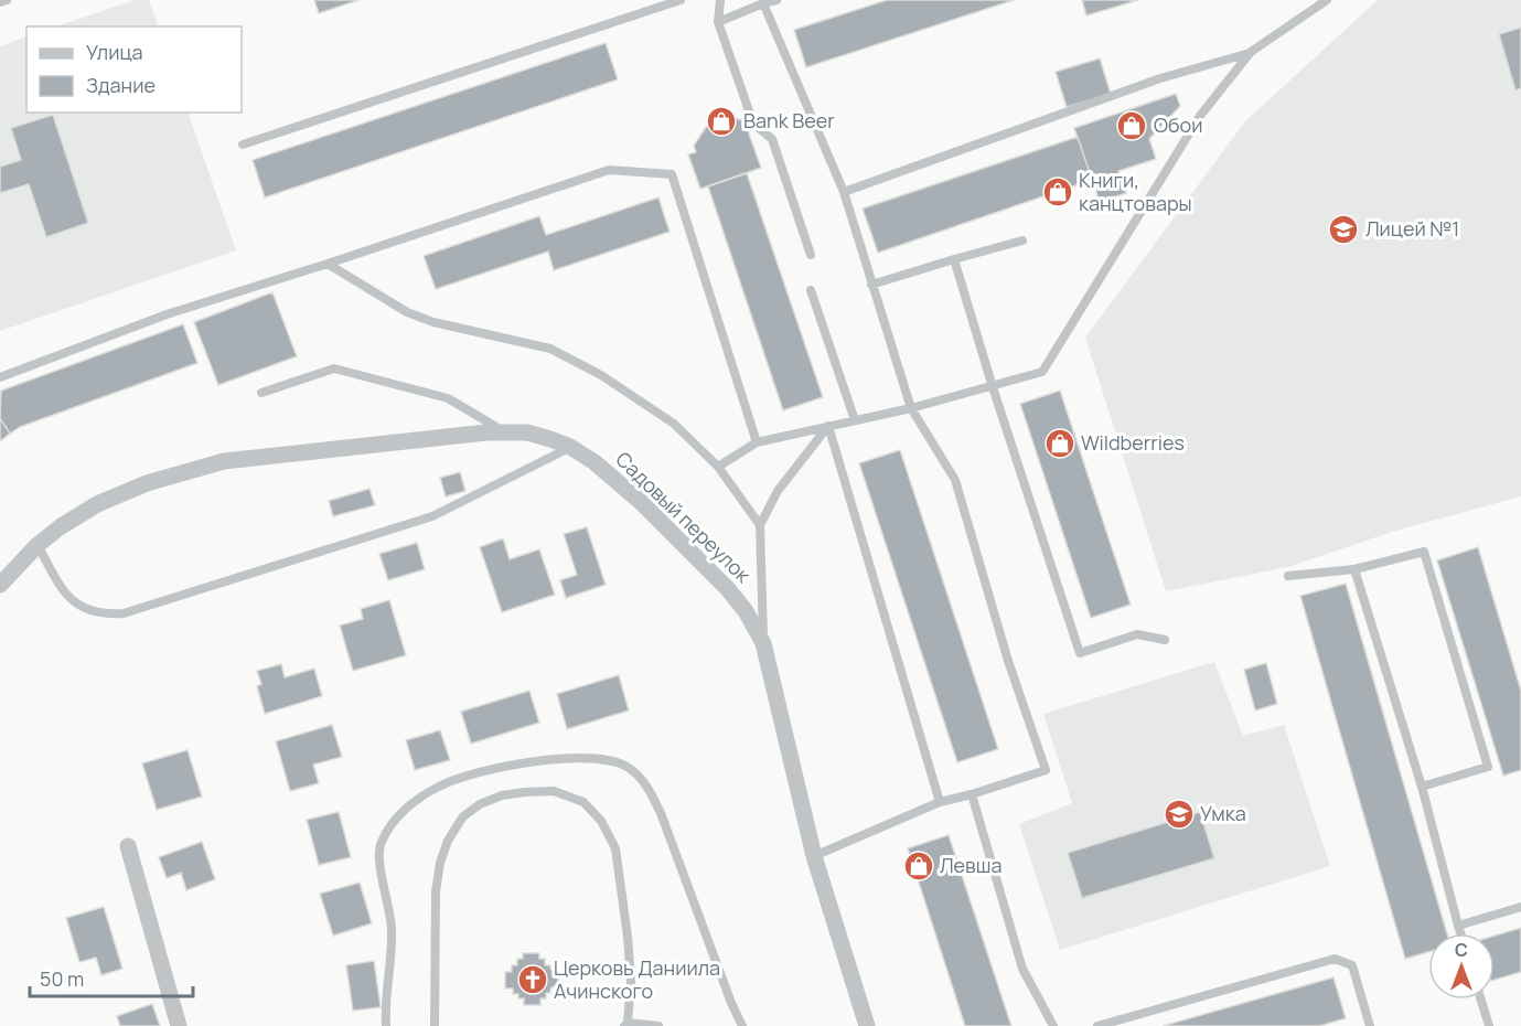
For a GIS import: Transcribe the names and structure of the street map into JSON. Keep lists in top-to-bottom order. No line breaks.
{"streets":{"street":["Садовый переулок"]},"places":{"shop":["Bank Beer","Обои","Книги, канцтовары","Wildberries","Левша"],"school or university":["Лицей №1","Умка"],"church":["Церковь Даниила Ачинского"]},"legend":["Улица","Здание"],"scale_bar":"50 m","north":"top"}
